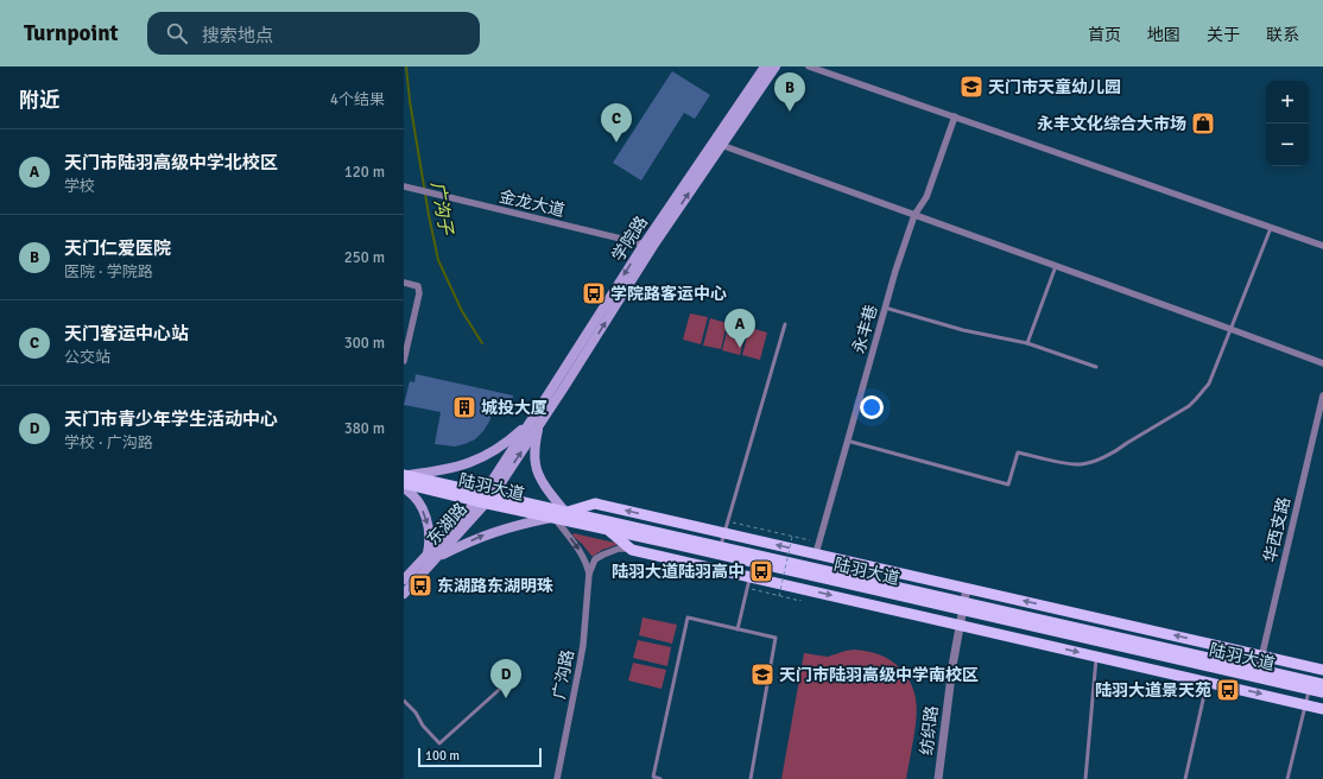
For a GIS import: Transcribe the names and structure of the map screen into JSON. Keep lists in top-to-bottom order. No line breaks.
{"streets":{"main road":["学院路","陆羽大道","东湖路"],"street":["金龙大道","永丰巷","华西支路","广沟路","纺织路"]},"crossings":[["金龙大道","学院路"],["学院路","陆羽大道"],["学院路","东湖路"],["陆羽大道","东湖路"],["陆羽大道","华西支路"],["陆羽大道","纺织路"]],"water":["广沟子"],"places":{"school or university":["天门市天童幼儿园","天门市陆羽高级中学南校区"],"shop":["永丰文化综合大市场"],"bus stop":["学院路客运中心","陆羽大道陆羽高中","东湖路东湖明珠","陆羽大道景天苑"],"building":["城投大厦"]},"scale_bar":"100 m","page":{"header":"Turnpoint","search":"搜索地点","nav":["首页","地图","关于","联系"],"heading":["附近","4个结果"],"pins":["B","C","A","D"],"map_buttons":["+","−"],"list":[{"mark":"A","name":"天门市陆羽高级中学北校区","note":"学校","value":"120 m"},{"mark":"B","name":"天门仁爱医院","note":"医院 · 学院路","value":"250 m"},{"mark":"C","name":"天门客运中心站","note":"公交站","value":"300 m"},{"mark":"D","name":"天门市青少年学生活动中心","note":"学校 · 广沟路","value":"380 m"}],"scale":"100 m"}}
